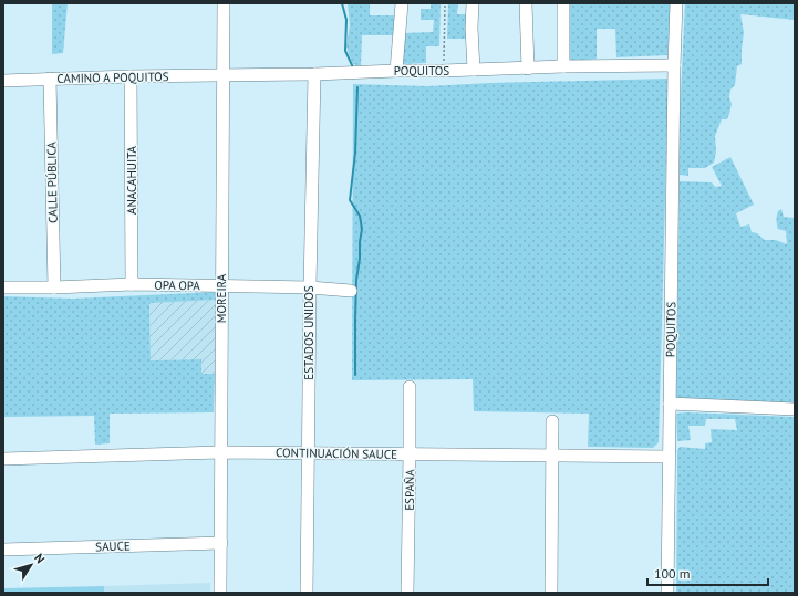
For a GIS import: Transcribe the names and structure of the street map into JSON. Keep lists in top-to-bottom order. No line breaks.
{"streets":{"street":["POQUITOS","CAMINO A POQUITOS","ANACAHUITA","CALLE PÚBLICA","OPA OPA","MOREIRA","ESTADOS UNIDOS","CONTINUACIÓN SAUCE","ESPAÑA","SAUCE"]},"crossings":[["POQUITOS","CAMINO A POQUITOS"],["POQUITOS","MOREIRA"],["POQUITOS","ESTADOS UNIDOS"],["POQUITOS","CONTINUACIÓN SAUCE"],["CAMINO A POQUITOS","ANACAHUITA"],["CAMINO A POQUITOS","CALLE PÚBLICA"],["CAMINO A POQUITOS","MOREIRA"],["ANACAHUITA","OPA OPA"],["CALLE PÚBLICA","OPA OPA"],["OPA OPA","MOREIRA"],["OPA OPA","ESTADOS UNIDOS"],["MOREIRA","CONTINUACIÓN SAUCE"],["MOREIRA","SAUCE"],["ESTADOS UNIDOS","CONTINUACIÓN SAUCE"],["CONTINUACIÓN SAUCE","ESPAÑA"]],"scale_bar":"100 m","north":"top right"}
